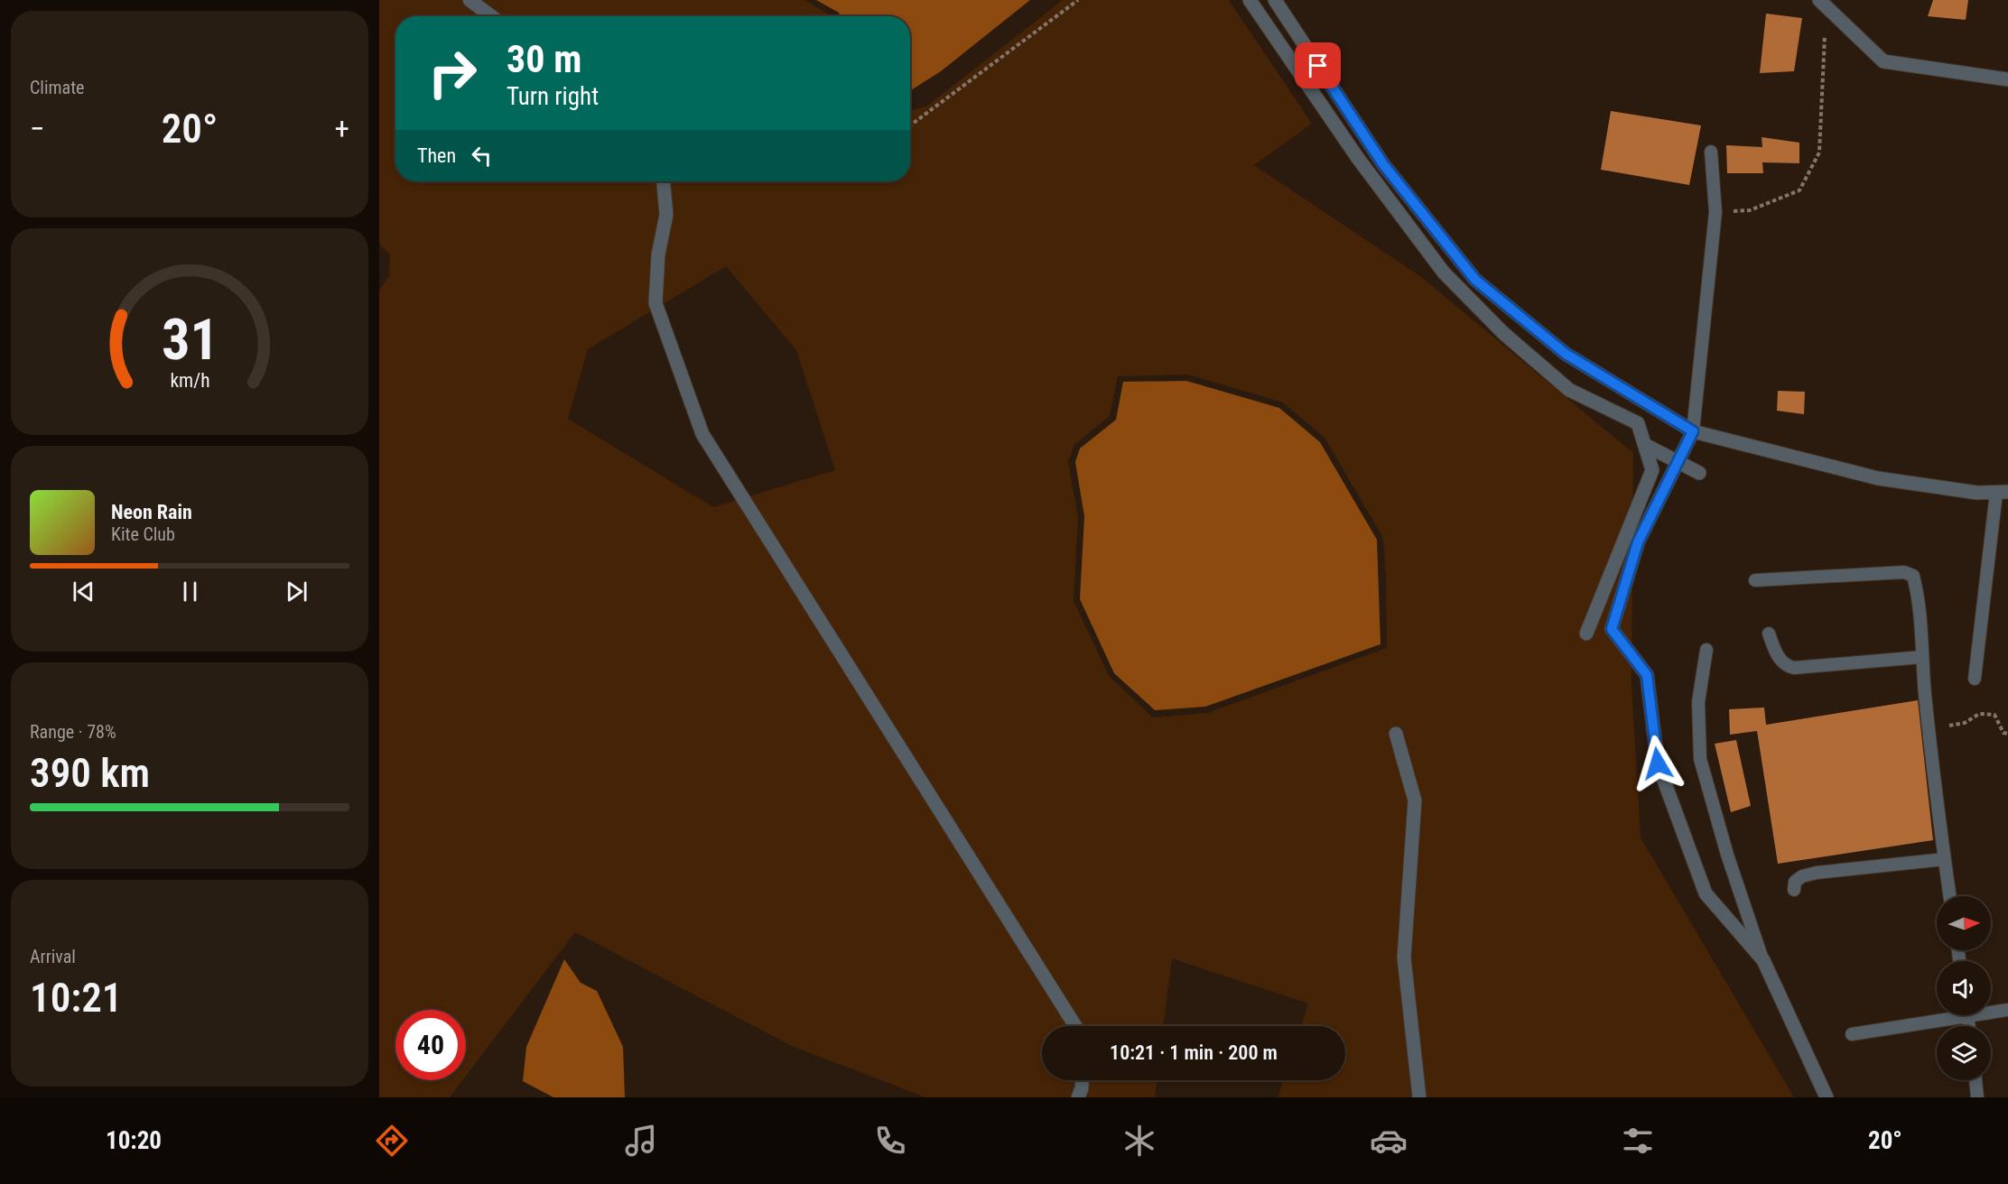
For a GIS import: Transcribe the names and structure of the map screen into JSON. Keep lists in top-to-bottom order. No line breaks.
{"north":"right","page":{"tile":["Climate",["Range · 78%","390 km"],["Arrival","10:21"]],"turn":["30 m","Turn right"],"heat":["−","20°","+"],"then":"Then","song":["Neon Rain","Kite Club"],"limit":"40","trip":"10:21 · 1 min · 200 m","tabs":["10:20","20°"],"gauge":["31","km/h"]}}
